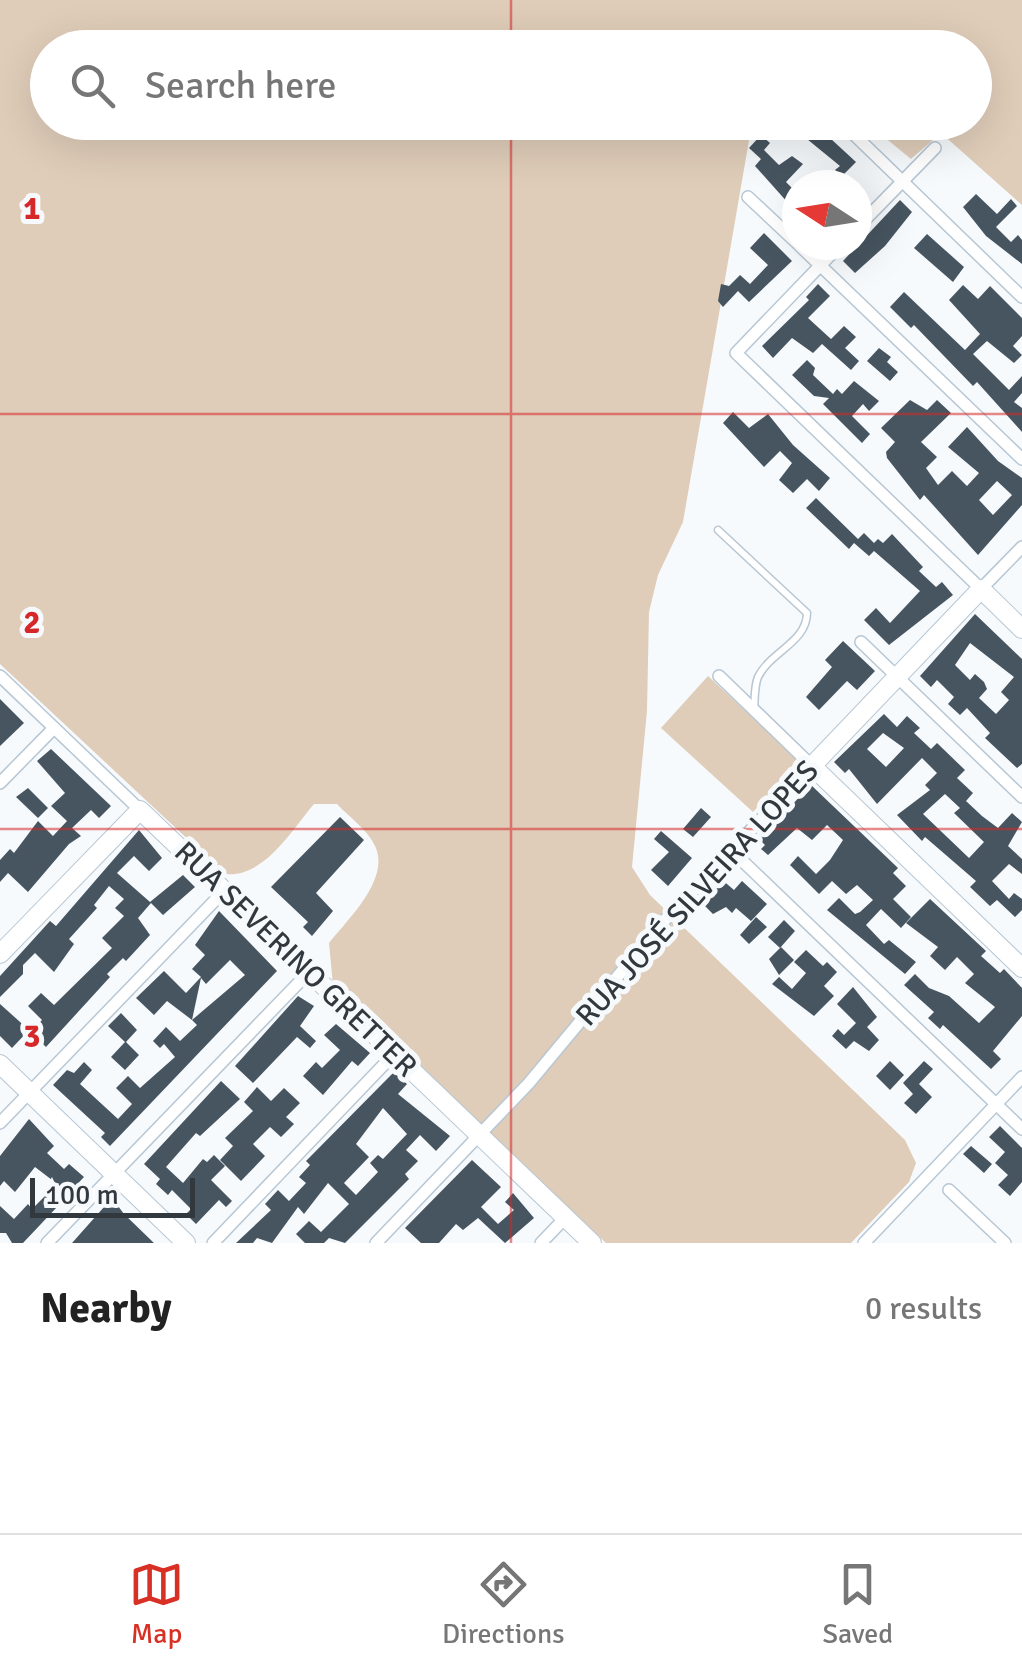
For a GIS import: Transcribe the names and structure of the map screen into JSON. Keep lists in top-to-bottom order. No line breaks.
{"streets":{"street":["RUA JOSÉ SILVEIRA LOPES","RUA SEVERINO GRETTER"]},"crossings":[["RUA JOSÉ SILVEIRA LOPES","RUA SEVERINO GRETTER"]],"scale_bar":"100 m","north":"left","page":{"search":"Search here","scale":"100 m","heading":["Nearby","0 results"],"nav":["Map","Directions","Saved"]},"grid":{"rows":["1","2","3"]}}
